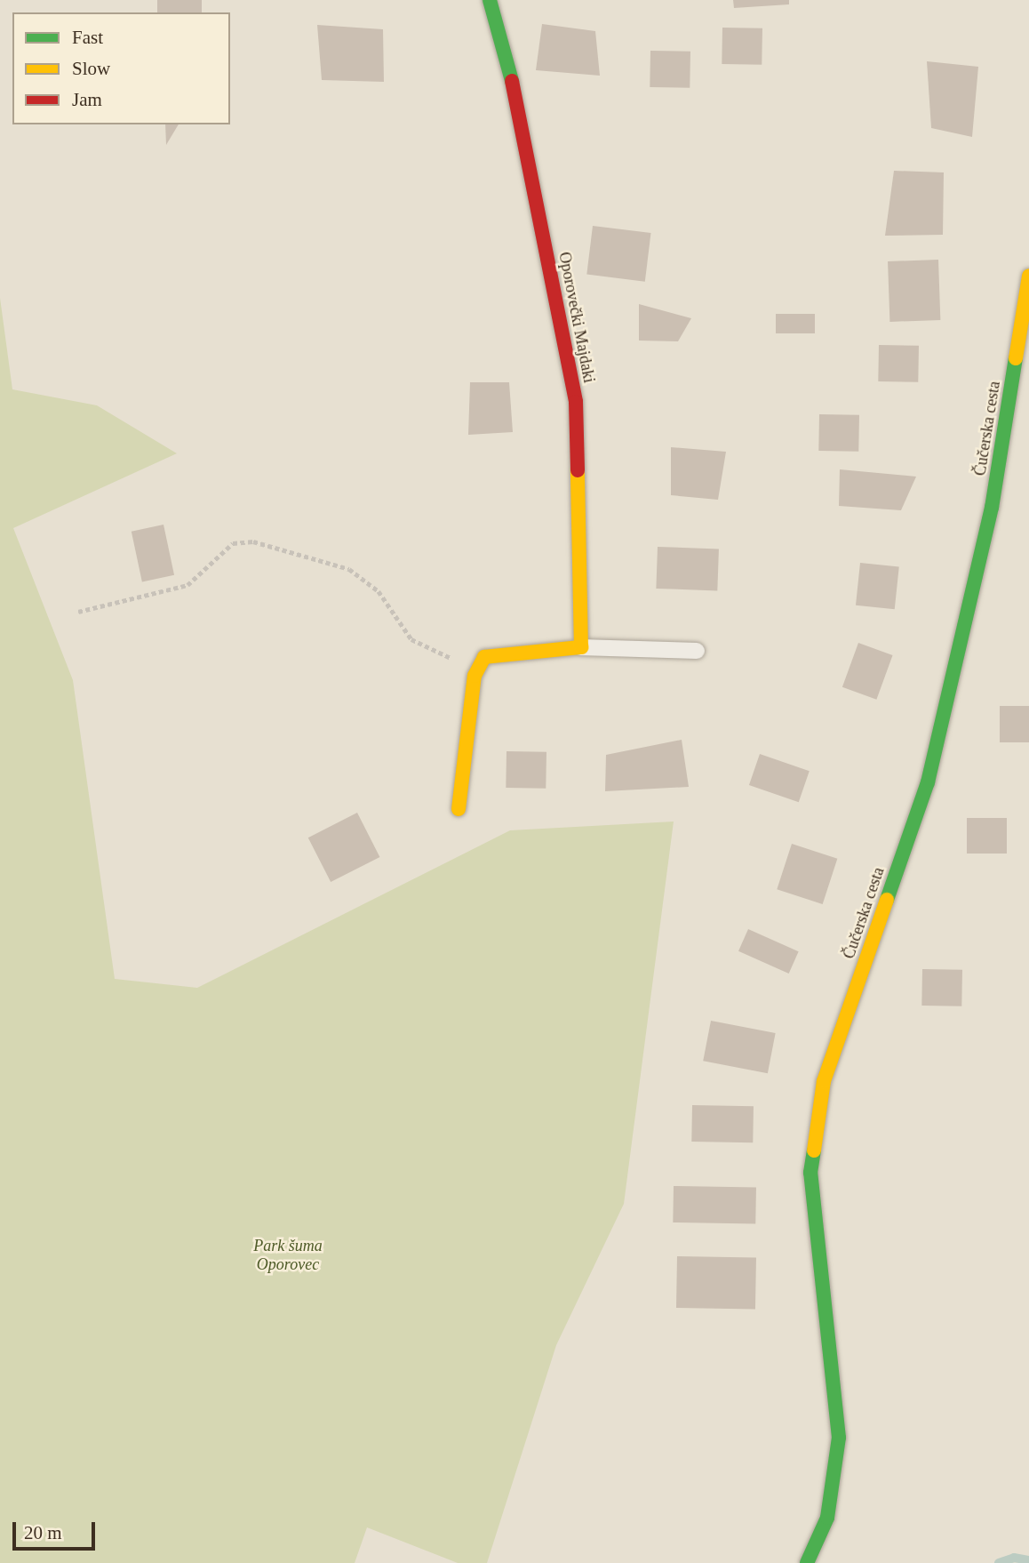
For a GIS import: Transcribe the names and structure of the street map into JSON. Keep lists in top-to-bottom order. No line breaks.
{"streets":{"street":["Oporovečki Majdaki","Čučerska cesta"]},"parks":["Park šuma Oporovec"],"legend":["Fast","Slow","Jam"],"scale_bar":"20 m"}
